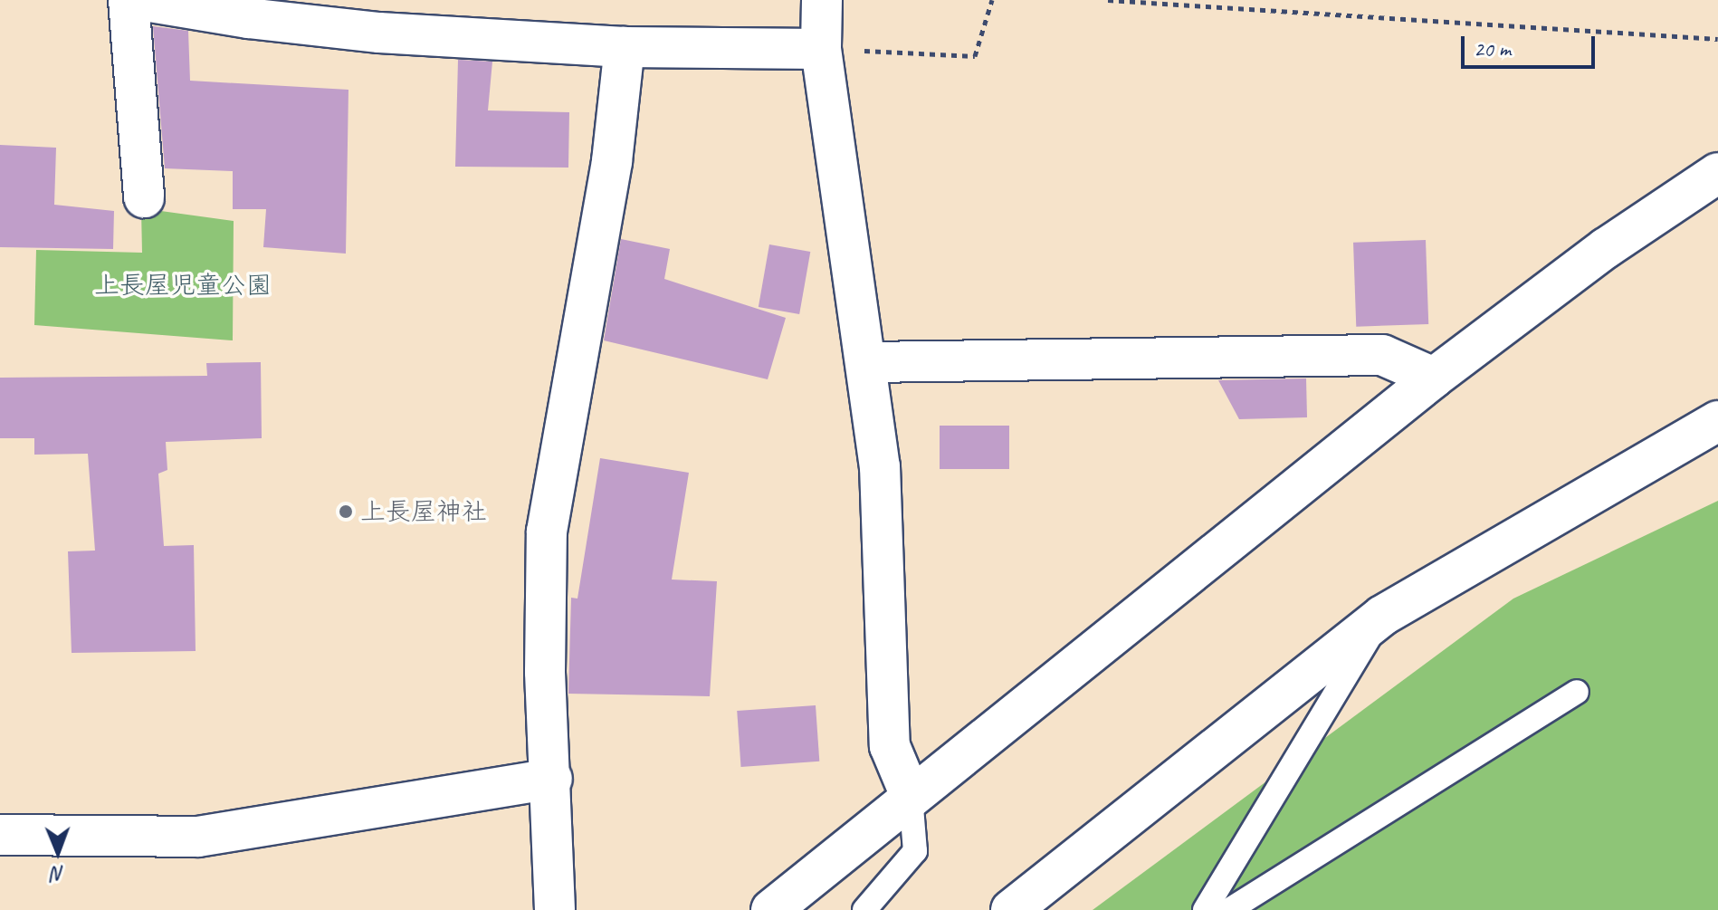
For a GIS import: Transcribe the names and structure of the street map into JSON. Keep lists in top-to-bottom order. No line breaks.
{"parks":["上長屋児童公園"],"places":["上長屋神社"],"scale_bar":"20 m","north":"bottom"}
